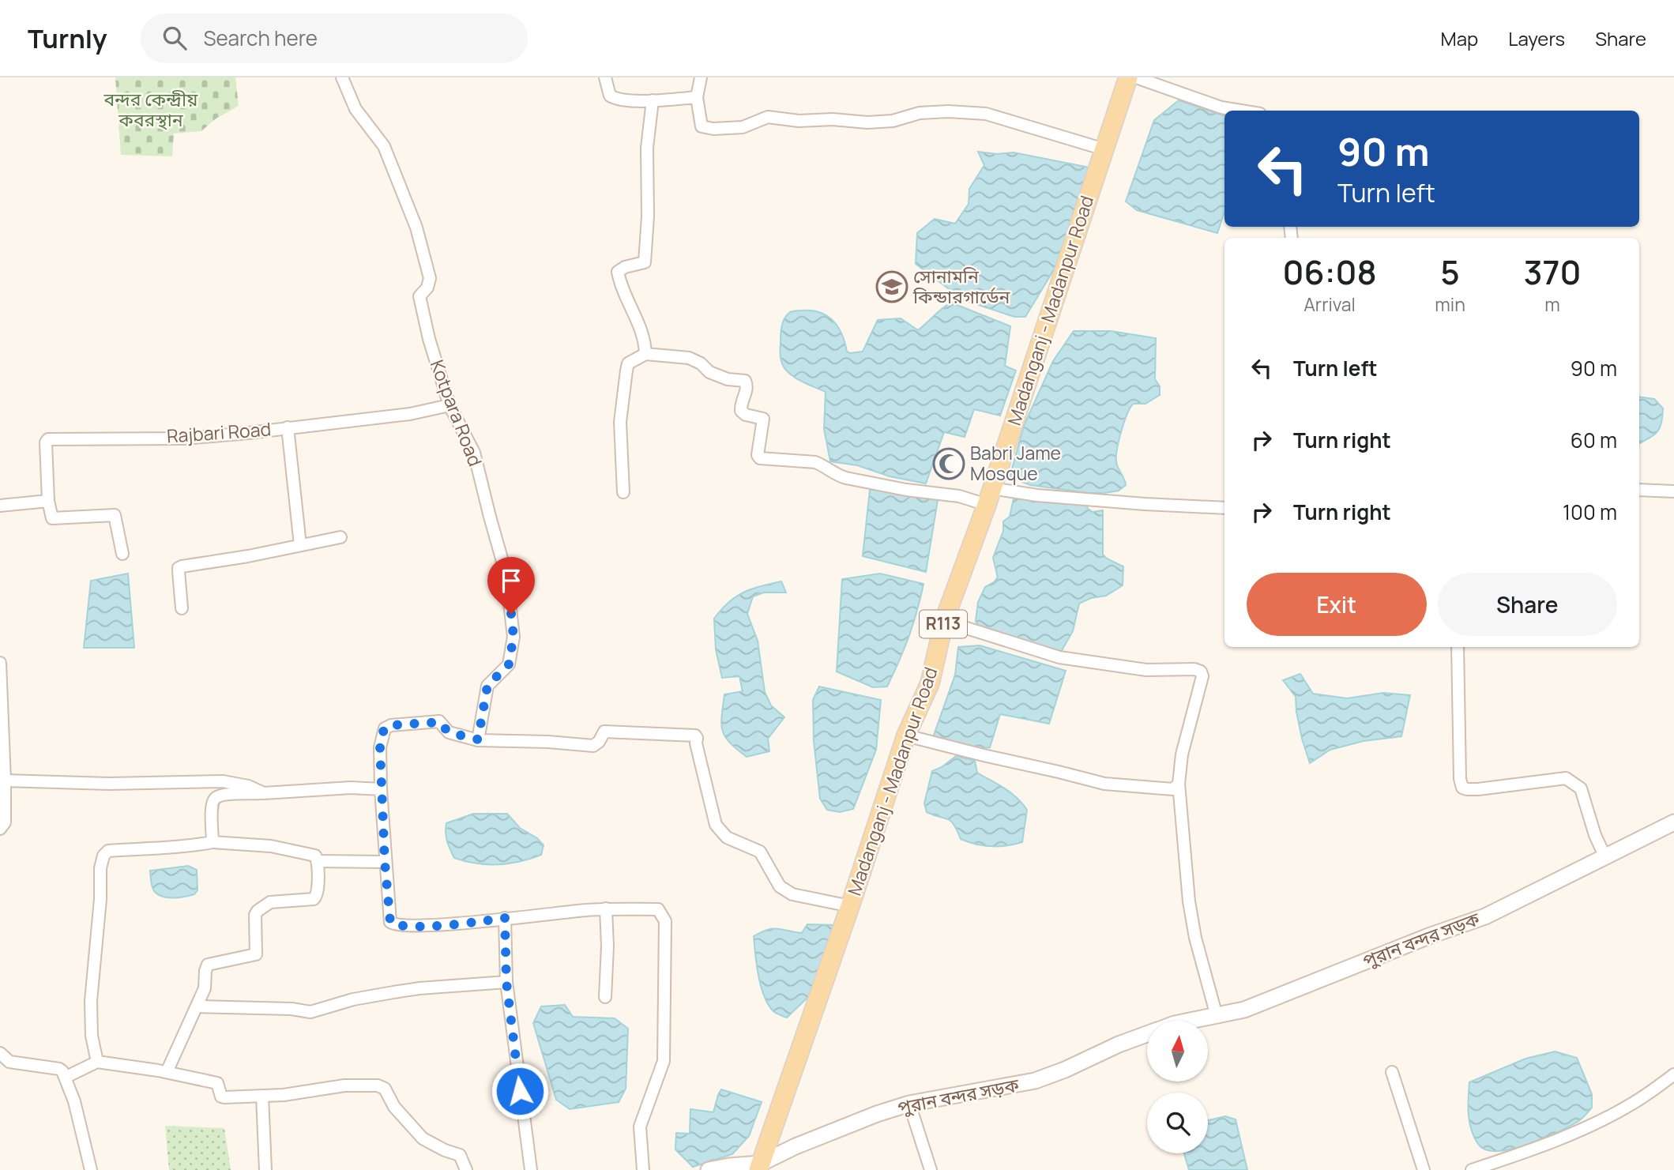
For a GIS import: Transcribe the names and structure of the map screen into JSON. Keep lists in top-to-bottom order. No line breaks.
{"streets":{"main road":["Madanganj - Madanpur Road","R113"],"street":["Kotpara Road","Rajbari Road","পুরান বন্দর সড়ক"]},"crossings":[["Madanganj - Madanpur Road","পুরান বন্দর সড়ক"],["Kotpara Road","Rajbari Road"]],"parks":["বন্দর কেন্দ্রীয় কবরস্থান"],"places":{"school or university":["সোনামনি কিন্ডারগার্ডেন"],"mosque":["Babri Jame Mosque"]},"north":"top","page":{"header":"Turnly","search":"Search here","nav":["Map","Layers","Share"],"turn":["90 m","Turn left"],"eta":["06:08","Arrival","5","min","370","m"],"list":[{"name":"Turn left","value":"90 m"},{"name":"Turn right","value":"60 m"},{"name":"Turn right","value":"100 m"}],"buttons":["Exit","Share"]}}
